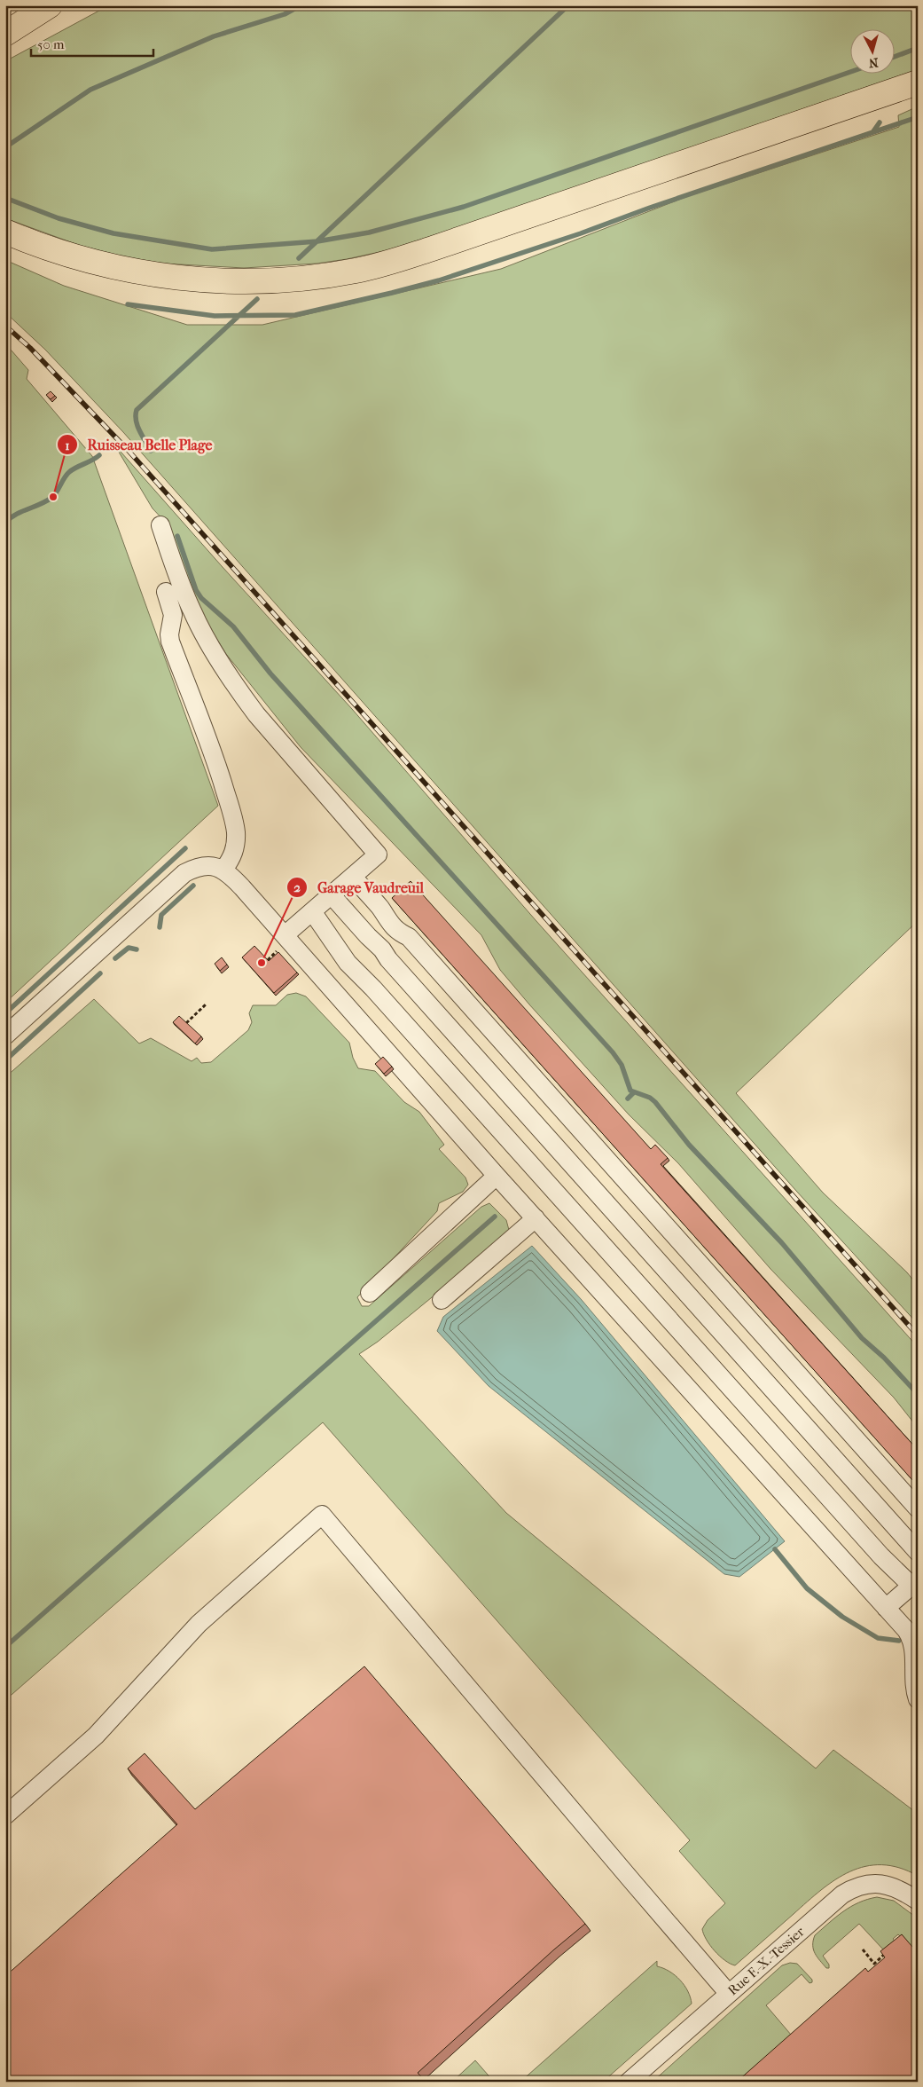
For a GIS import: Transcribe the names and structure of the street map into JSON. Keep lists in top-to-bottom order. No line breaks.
{"streets":{"street":["Rue F.-X.-Tessier"]},"places":["Ruisseau Belle Plage","Garage Vaudreuil"],"scale_bar":"50 m","north":"bottom"}
